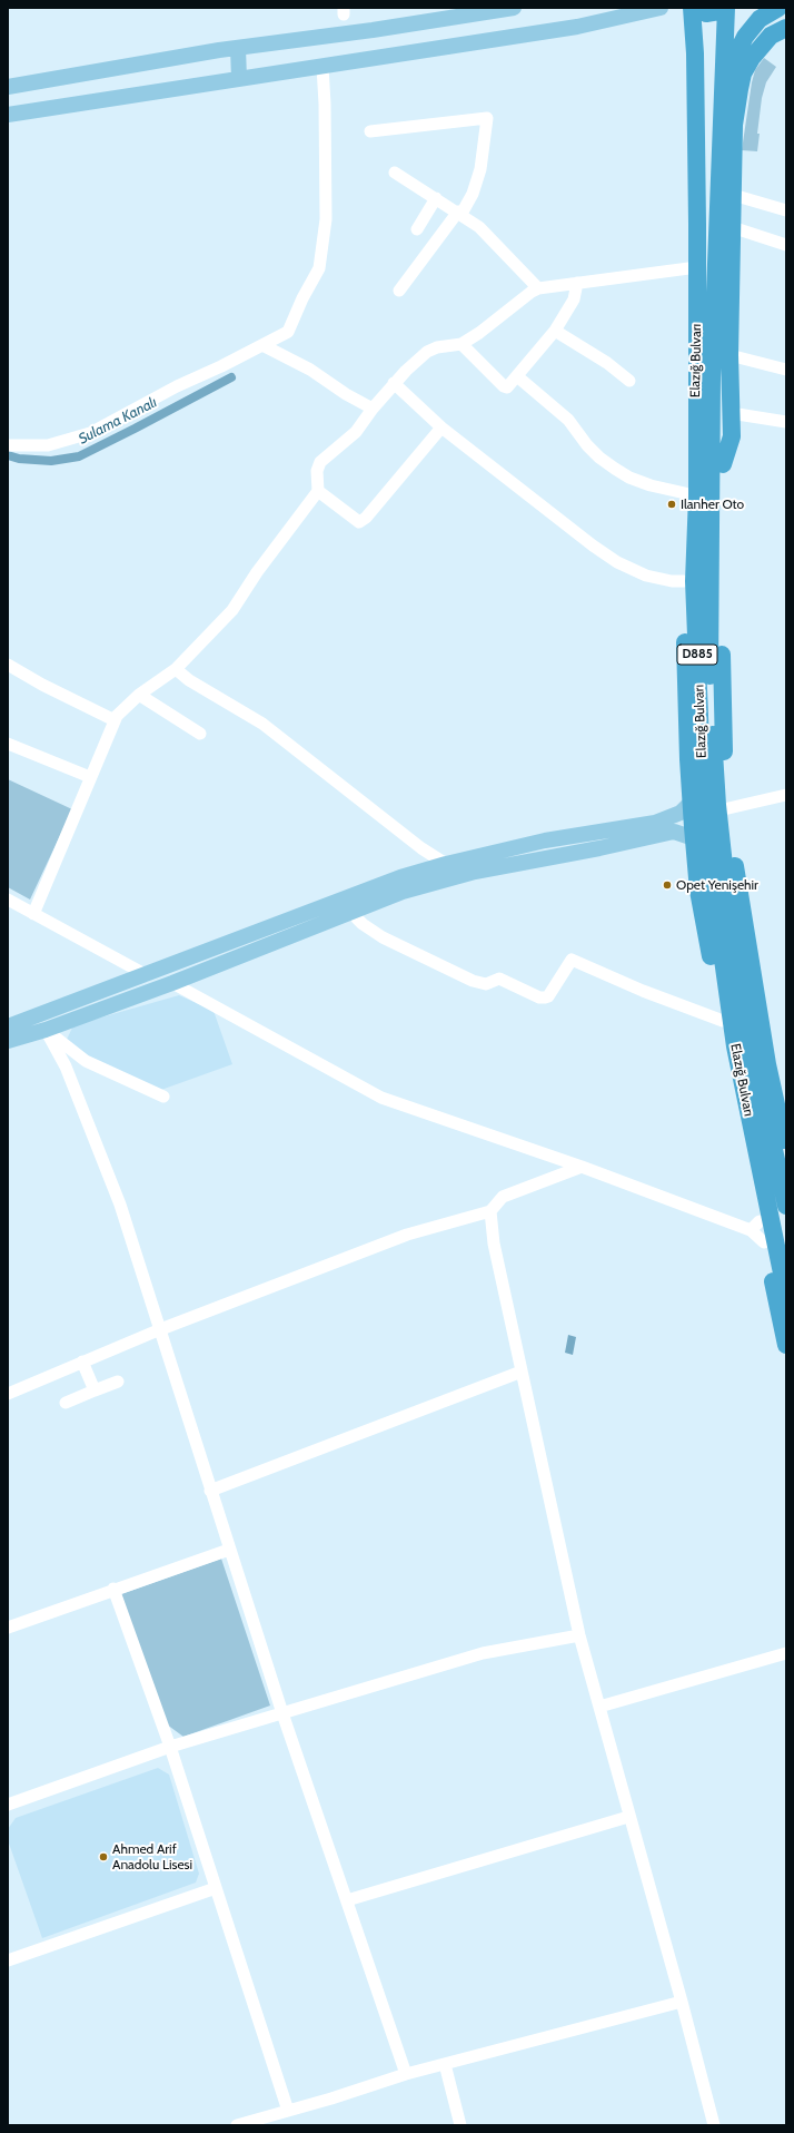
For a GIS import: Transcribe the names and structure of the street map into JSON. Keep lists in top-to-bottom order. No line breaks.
{"streets":{"highway":["Elazığ Bulvarı","D885"]},"water":["Sulama Kanalı"],"places":["Ilanher Oto","Opet Yenişehir","Ahmed Arif Anadolu Lisesi"]}
